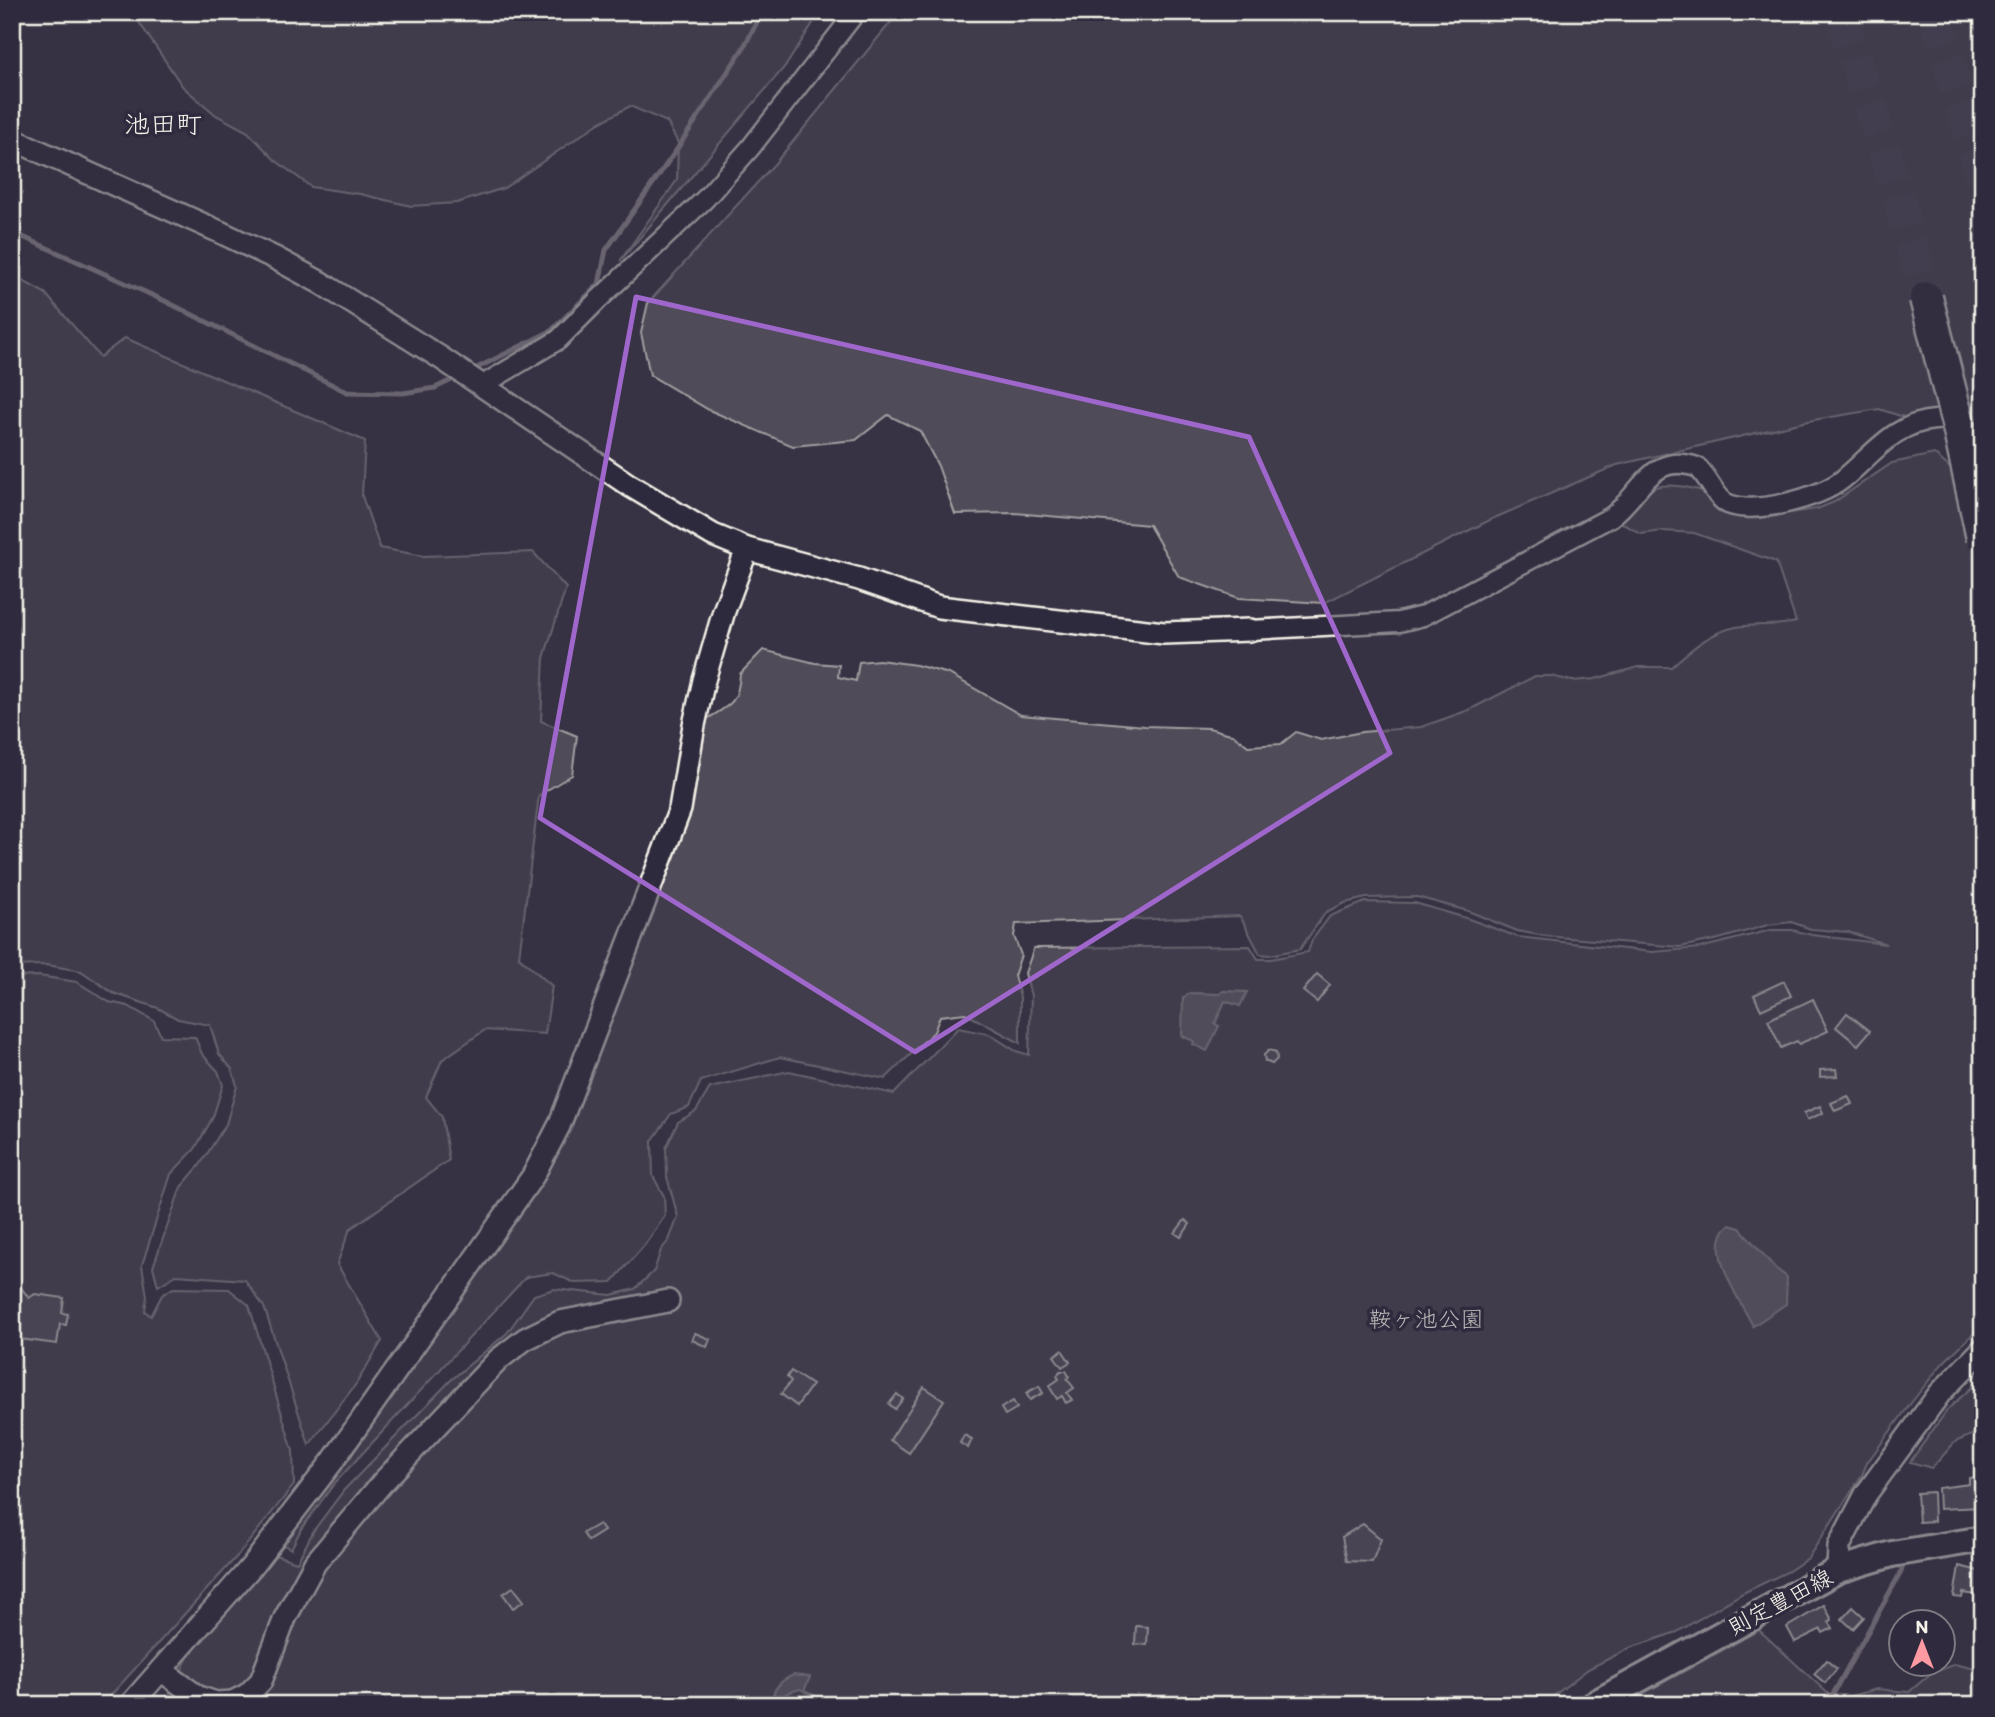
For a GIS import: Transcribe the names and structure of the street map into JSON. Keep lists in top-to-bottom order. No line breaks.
{"streets":{"main road":["則定豊田線"]},"districts":["池田町"],"parks":["鞍ヶ池公園"],"north":"top"}
